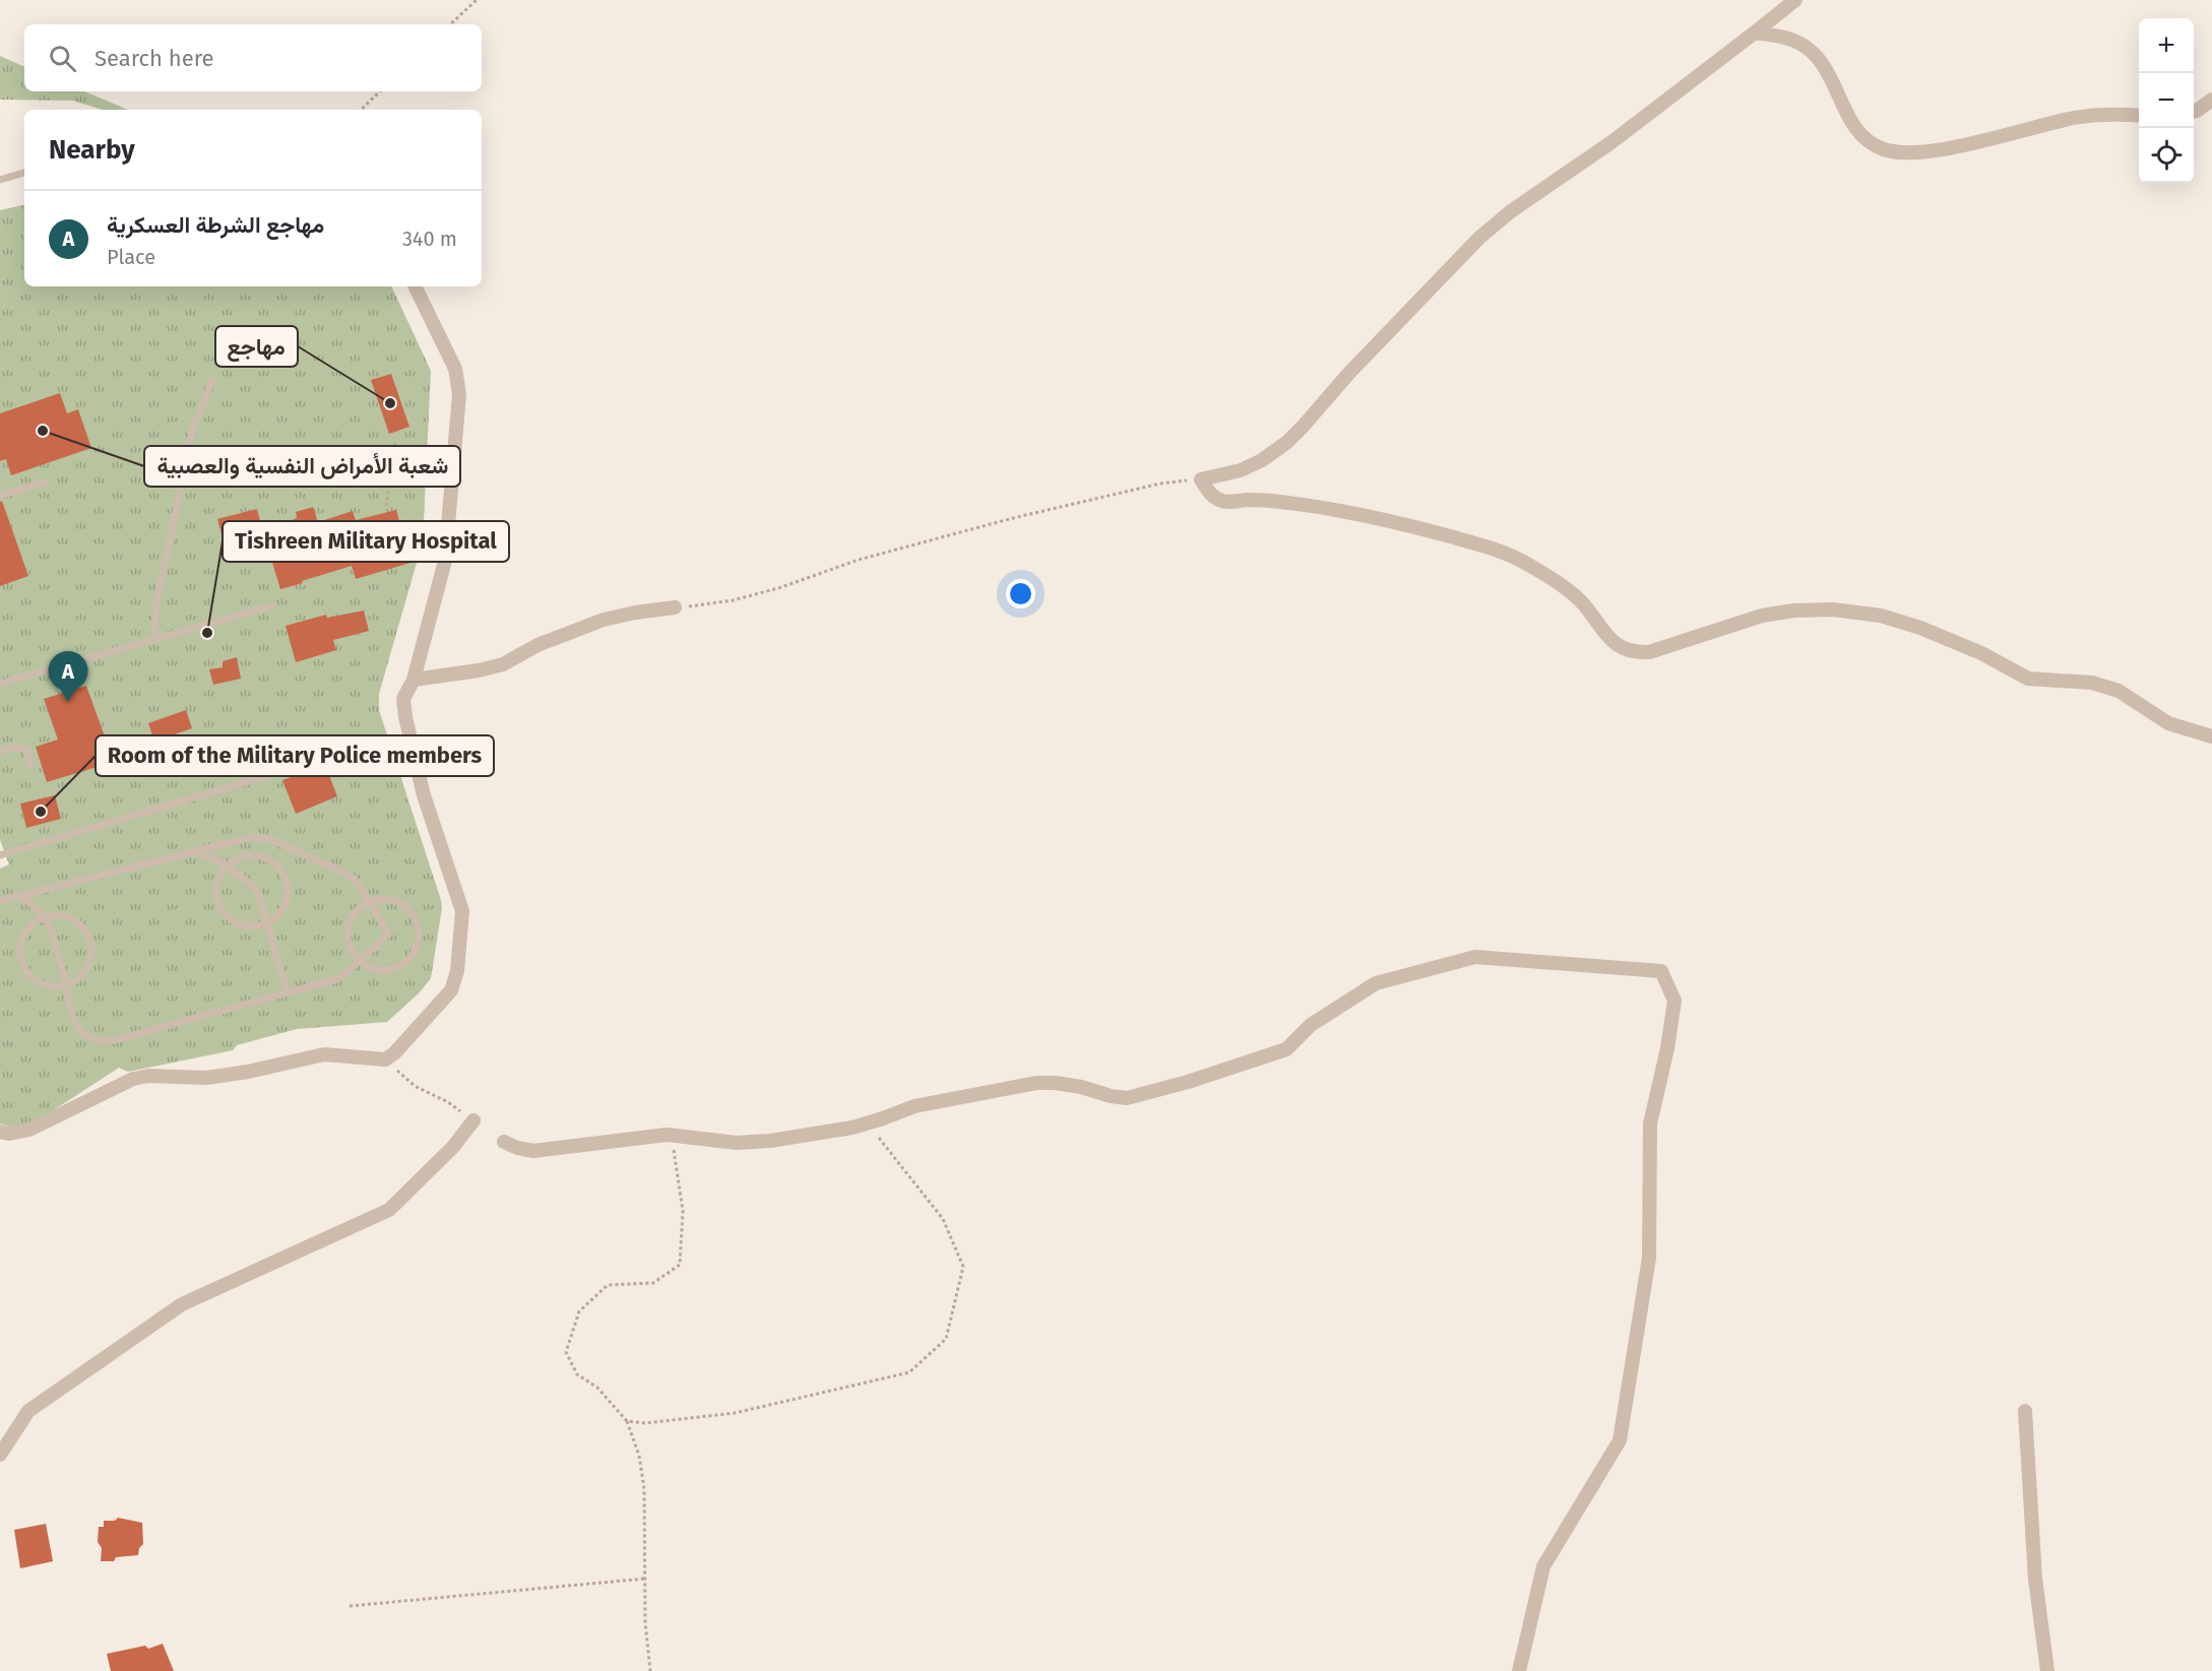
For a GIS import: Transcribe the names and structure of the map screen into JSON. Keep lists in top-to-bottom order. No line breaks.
{"places":["مهاجع","شعبة الأمراض النفسية والعصبية","Tishreen Military Hospital","Room of the Military Police members"],"page":{"map_buttons":["+","−"],"search":"Search here","heading":"Nearby","list":[{"mark":"A","name":"مهاجع الشرطة العسكرية","note":"Place","value":"340 m"}],"pins":"A"}}
